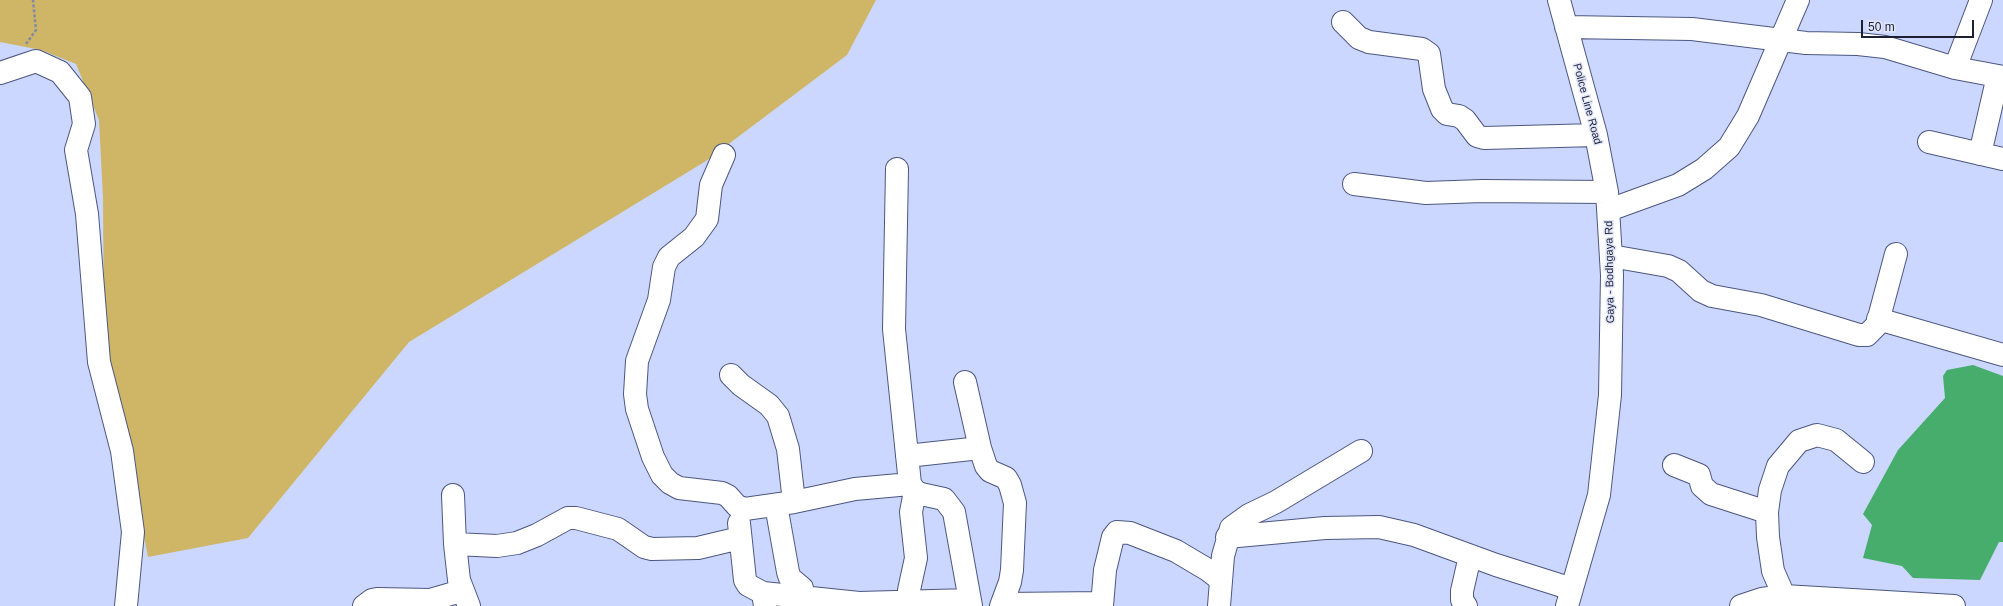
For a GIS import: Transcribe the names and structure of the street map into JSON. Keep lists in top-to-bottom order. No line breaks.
{"streets":{"street":["Police Line Road","Gaya - Bodhgaya Rd"]},"crossings":[["Police Line Road","Gaya - Bodhgaya Rd"]],"scale_bar":"50 m"}
